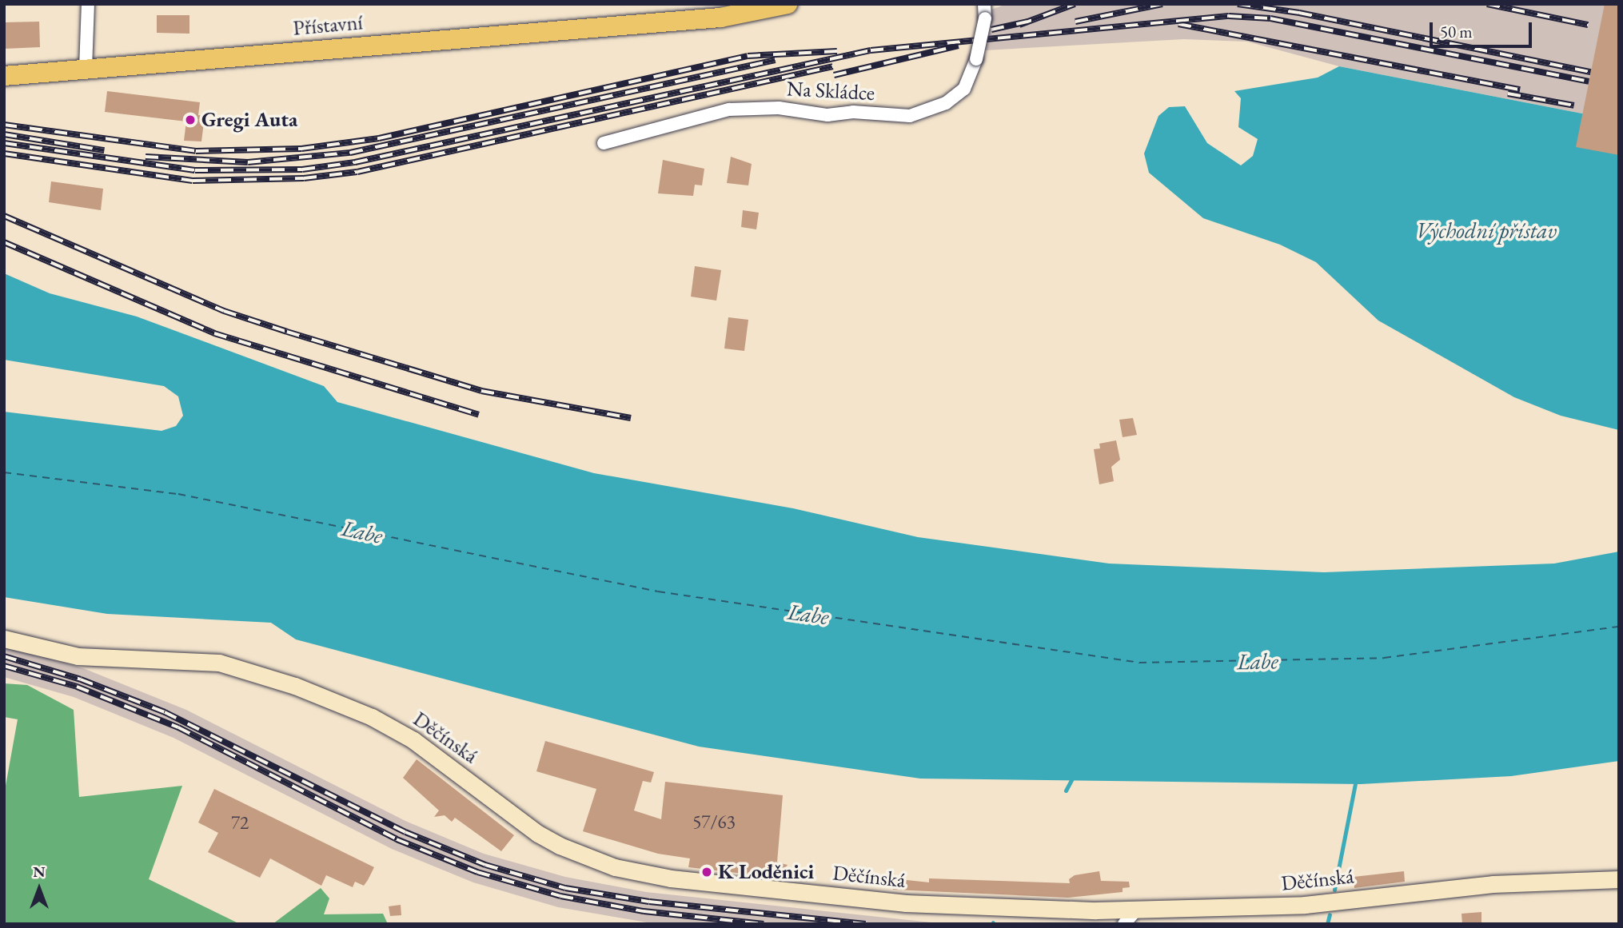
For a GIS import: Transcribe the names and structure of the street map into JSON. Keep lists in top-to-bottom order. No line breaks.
{"streets":{"main road":["Přístavní","Děčínská"],"street":["Na Skládce"]},"water":["Východní přístav","Labe"],"places":["Gregi Auta","K Loděnici"],"house_numbers":["57/63","72"],"scale_bar":"50 m","north":"top"}
